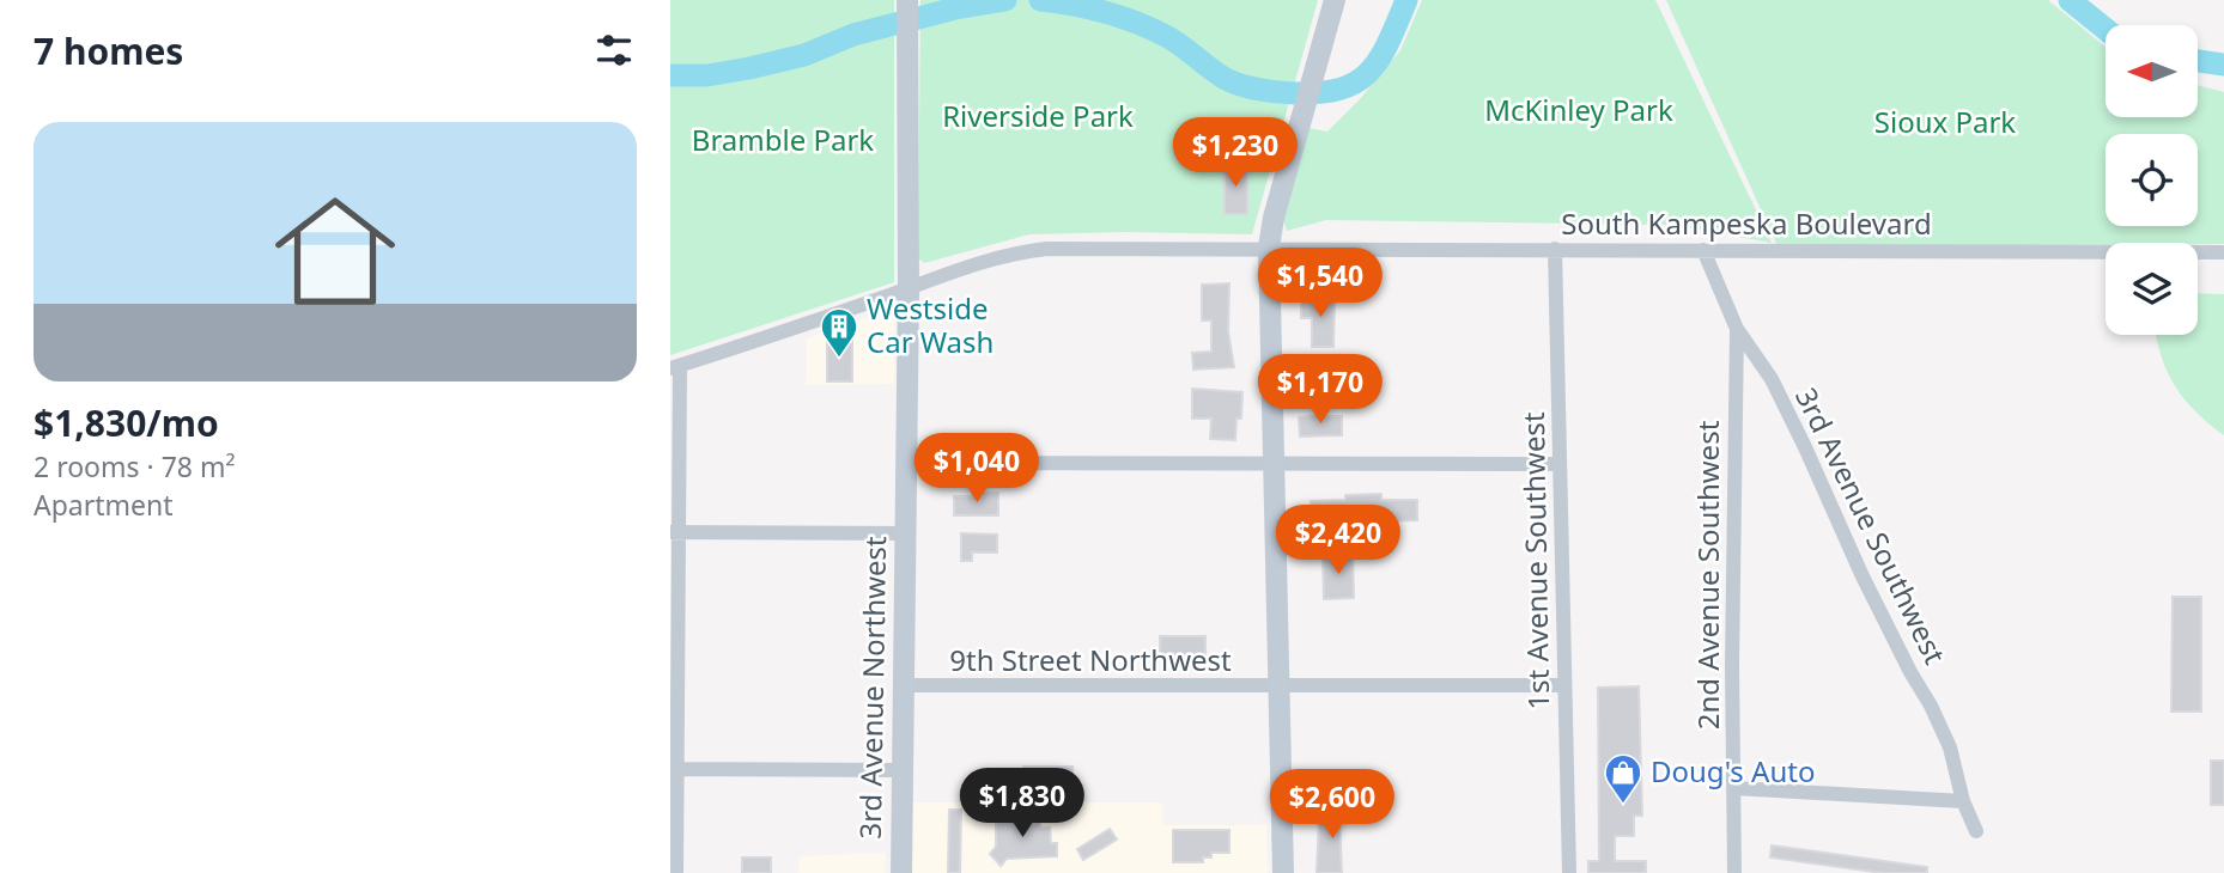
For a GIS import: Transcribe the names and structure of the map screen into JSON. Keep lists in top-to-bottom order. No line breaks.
{"streets":{"main road":["3rd Avenue Northwest"],"street":["South Kampeska Boulevard","3rd Avenue Southwest","1st Avenue Southwest","2nd Avenue Southwest","9th Street Northwest"]},"crossings":[["South Kampeska Boulevard","3rd Avenue Southwest"],["South Kampeska Boulevard","1st Avenue Southwest"],["South Kampeska Boulevard","3rd Avenue Northwest"],["3rd Avenue Southwest","2nd Avenue Southwest"],["1st Avenue Southwest","9th Street Northwest"],["9th Street Northwest","3rd Avenue Northwest"]],"parks":["McKinley Park","Riverside Park","Sioux Park","Bramble Park"],"places":{"building":["Westside Car Wash"],"shop":["Doug's Auto"]},"north":"left","page":{"heading":"7 homes","list":[{"name":"$1,830/mo","note":"2 rooms · 78 m² · Apartment"}],"price":["$1,230","$1,540","$1,170","$1,040","$2,420","$1,830","$2,600"]}}
